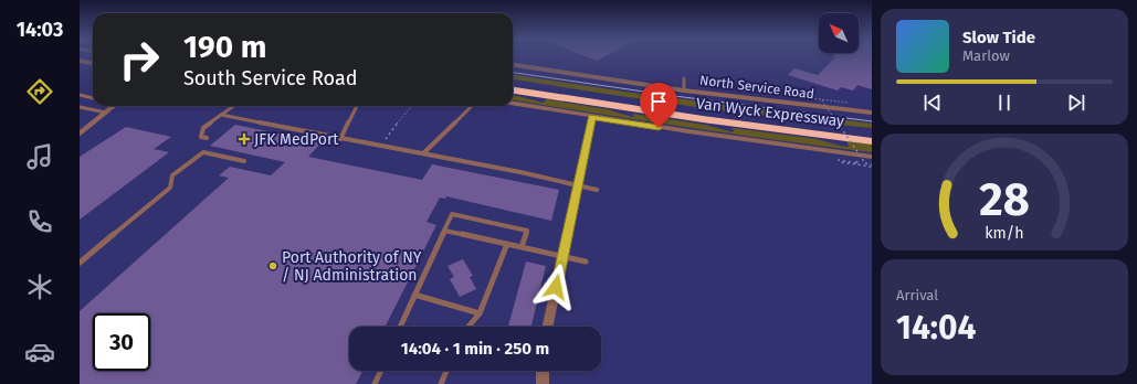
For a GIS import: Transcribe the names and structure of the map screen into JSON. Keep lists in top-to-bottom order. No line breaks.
{"streets":{"highway":["Van Wyck Expressway"],"street":["North Service Road"]},"places":{"health":["JFK MedPort"],"other":["Port Authority of NY / NJ Administration"]},"north":"top left","page":{"tabs":"14:03","turn":["190 m","South Service Road"],"song":["Slow Tide","Marlow"],"tile":["Arrival","14:04"],"limit":"30","trip":"14:04 · 1 min · 250 m","gauge":["28","km/h"]}}
